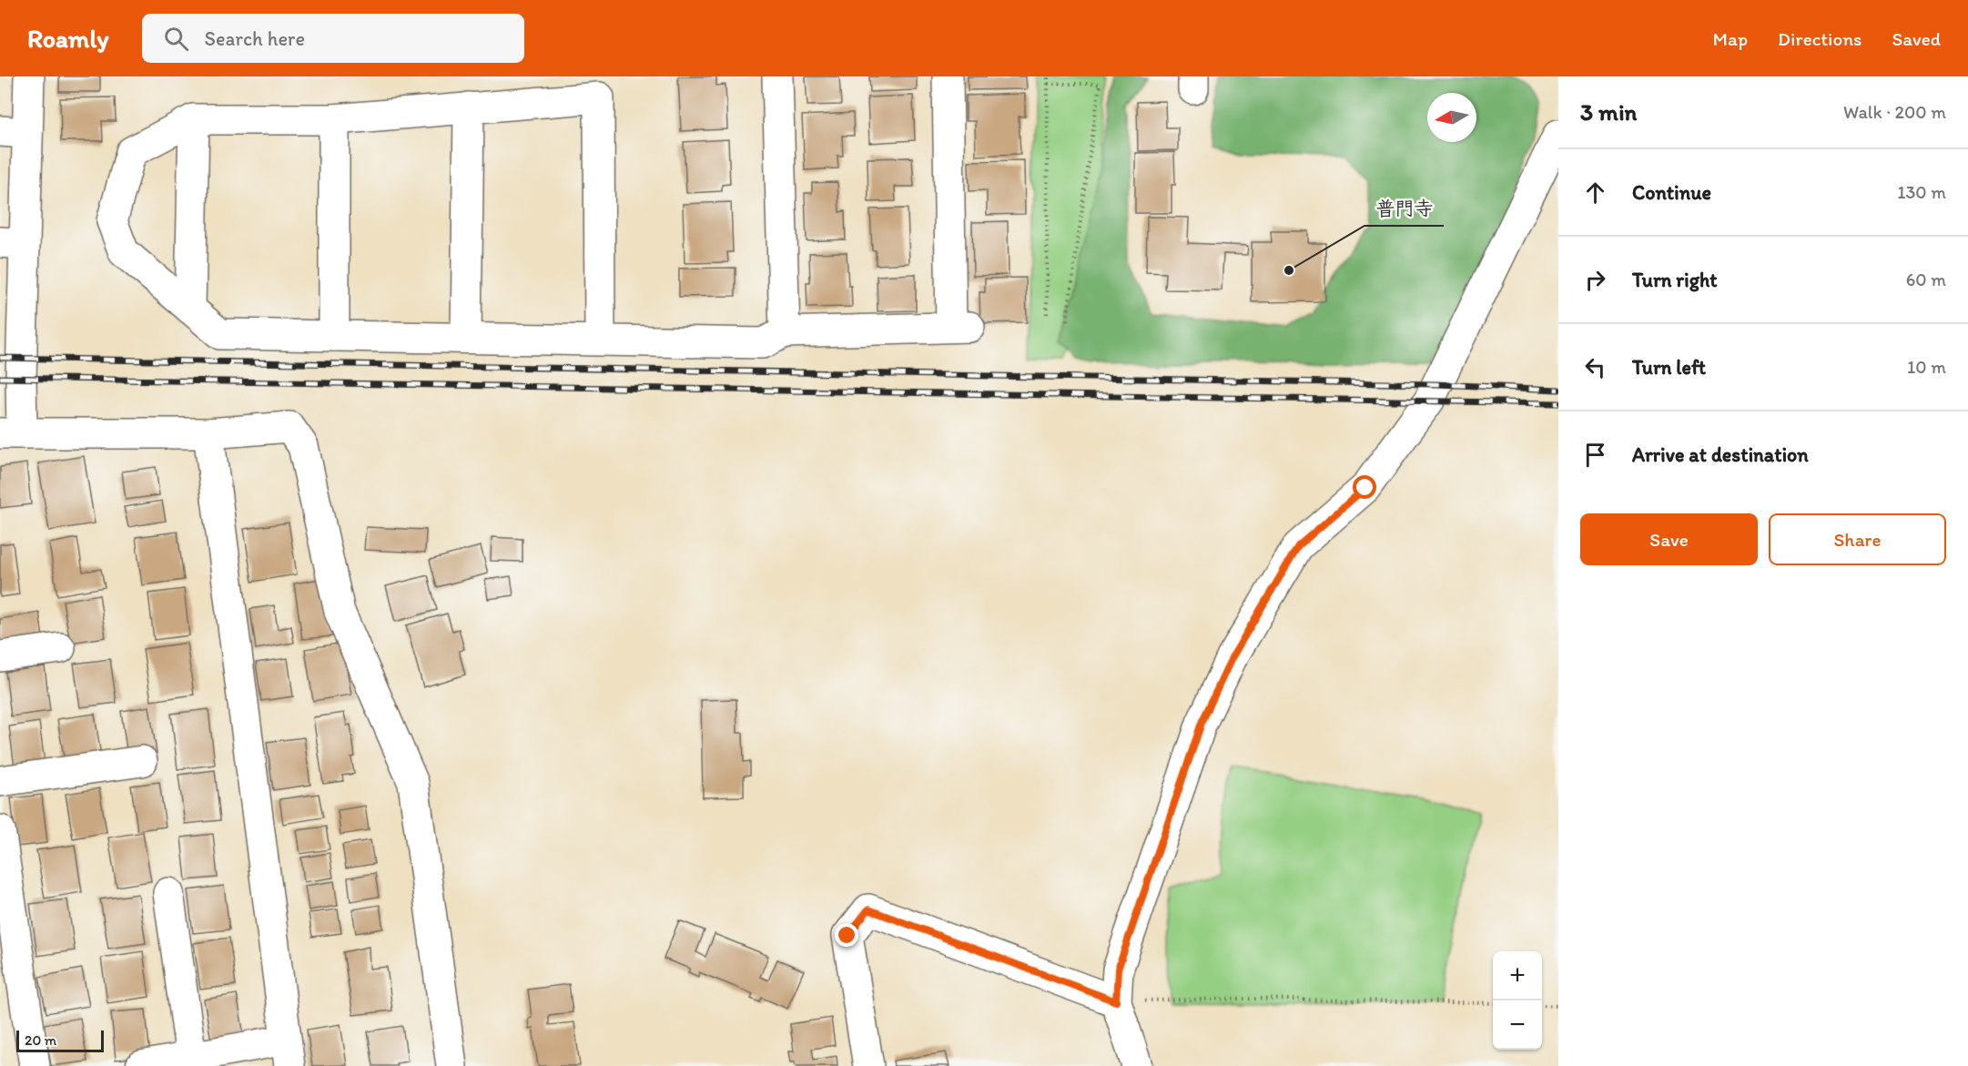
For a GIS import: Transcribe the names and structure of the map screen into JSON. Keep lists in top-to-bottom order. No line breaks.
{"places":["普門寺"],"scale_bar":"20 m","north":"left","page":{"header":"Roamly","search":"Search here","nav":["Map","Directions","Saved"],"heading":["3 min","Walk · 200 m"],"list":[["Continue","130 m"],["Turn right","60 m"],["Turn left","10 m"],"Arrive at destination"],"buttons":["Save","Share"],"map_buttons":["+","−"],"scale":"20 m"}}
